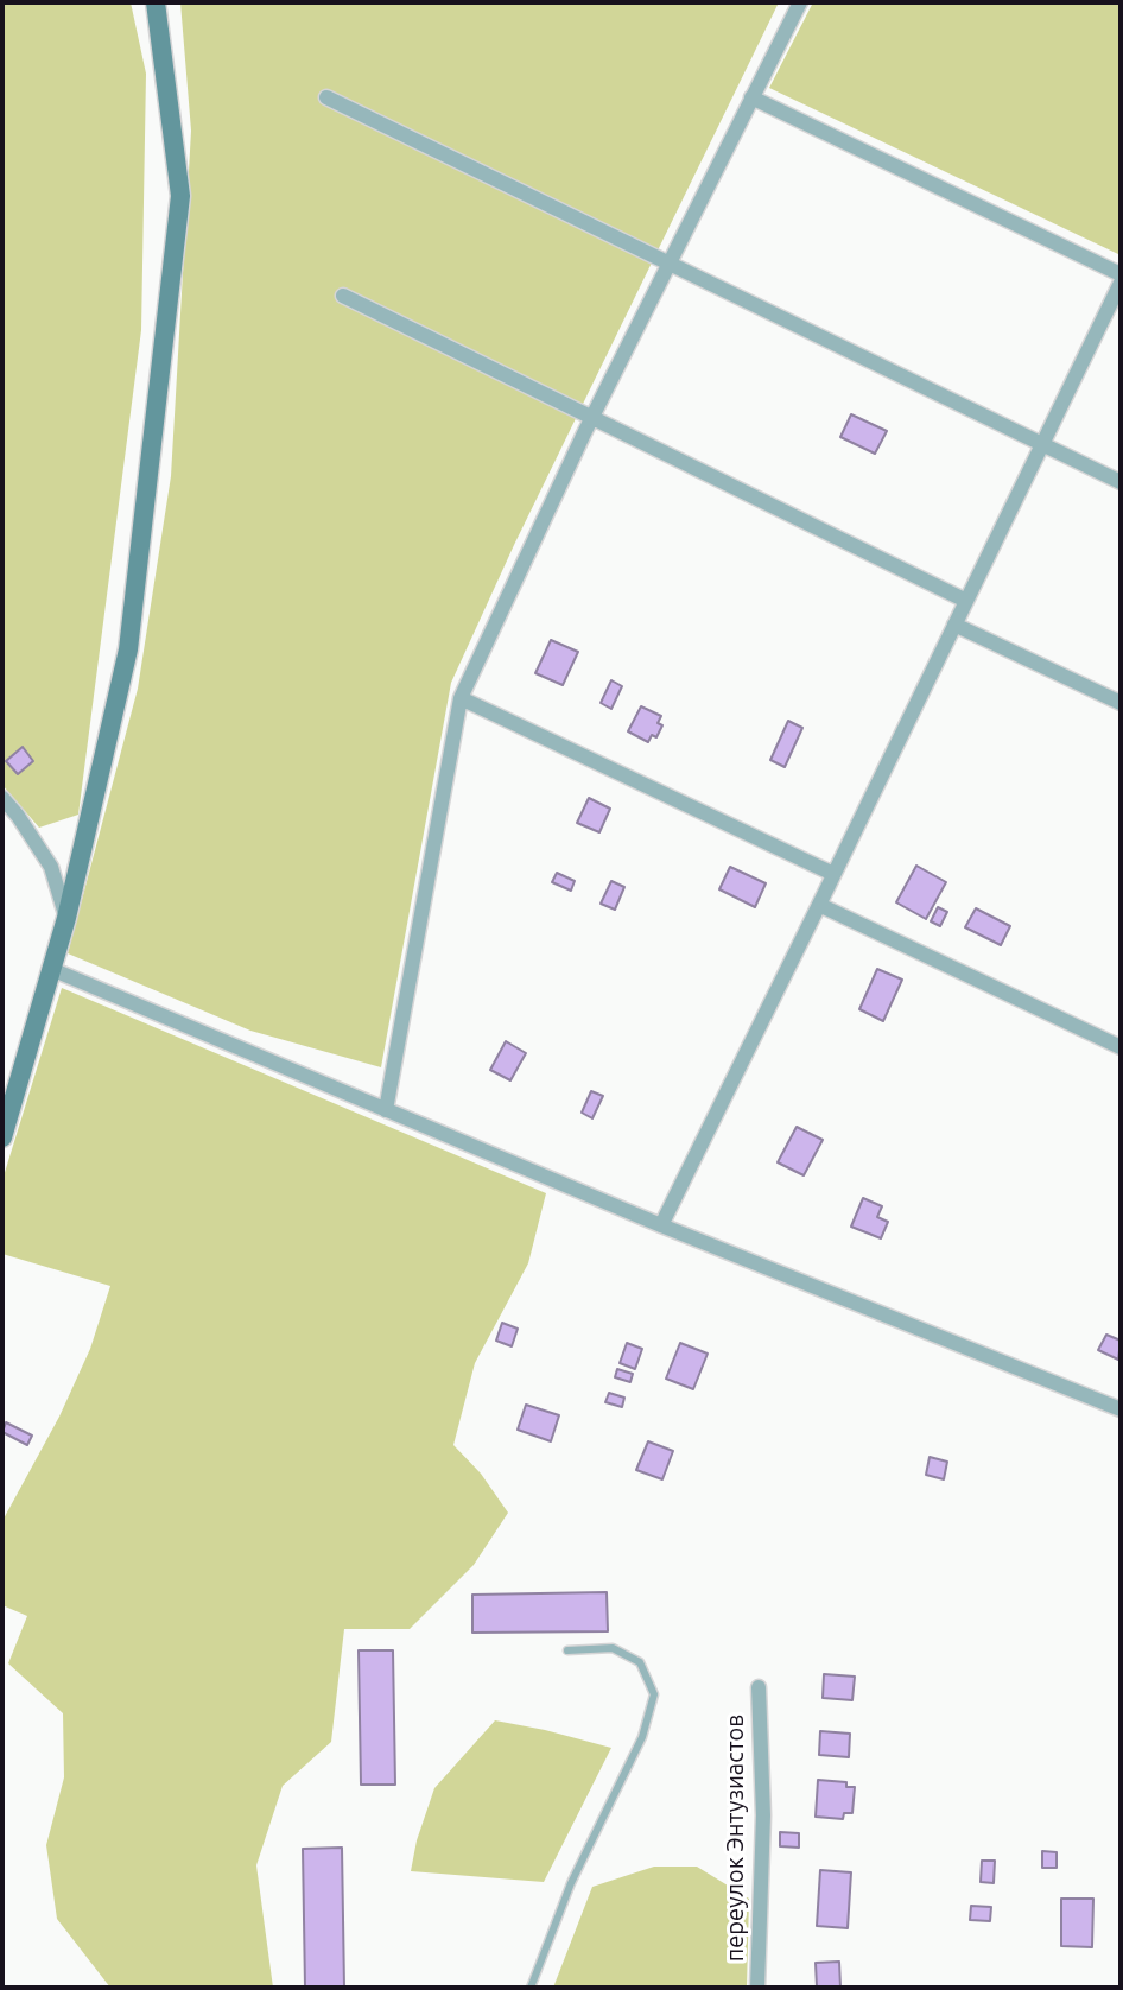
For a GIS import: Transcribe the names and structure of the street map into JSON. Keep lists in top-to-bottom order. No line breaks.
{"streets":{"street":["переулок Энтузиастов"]}}
